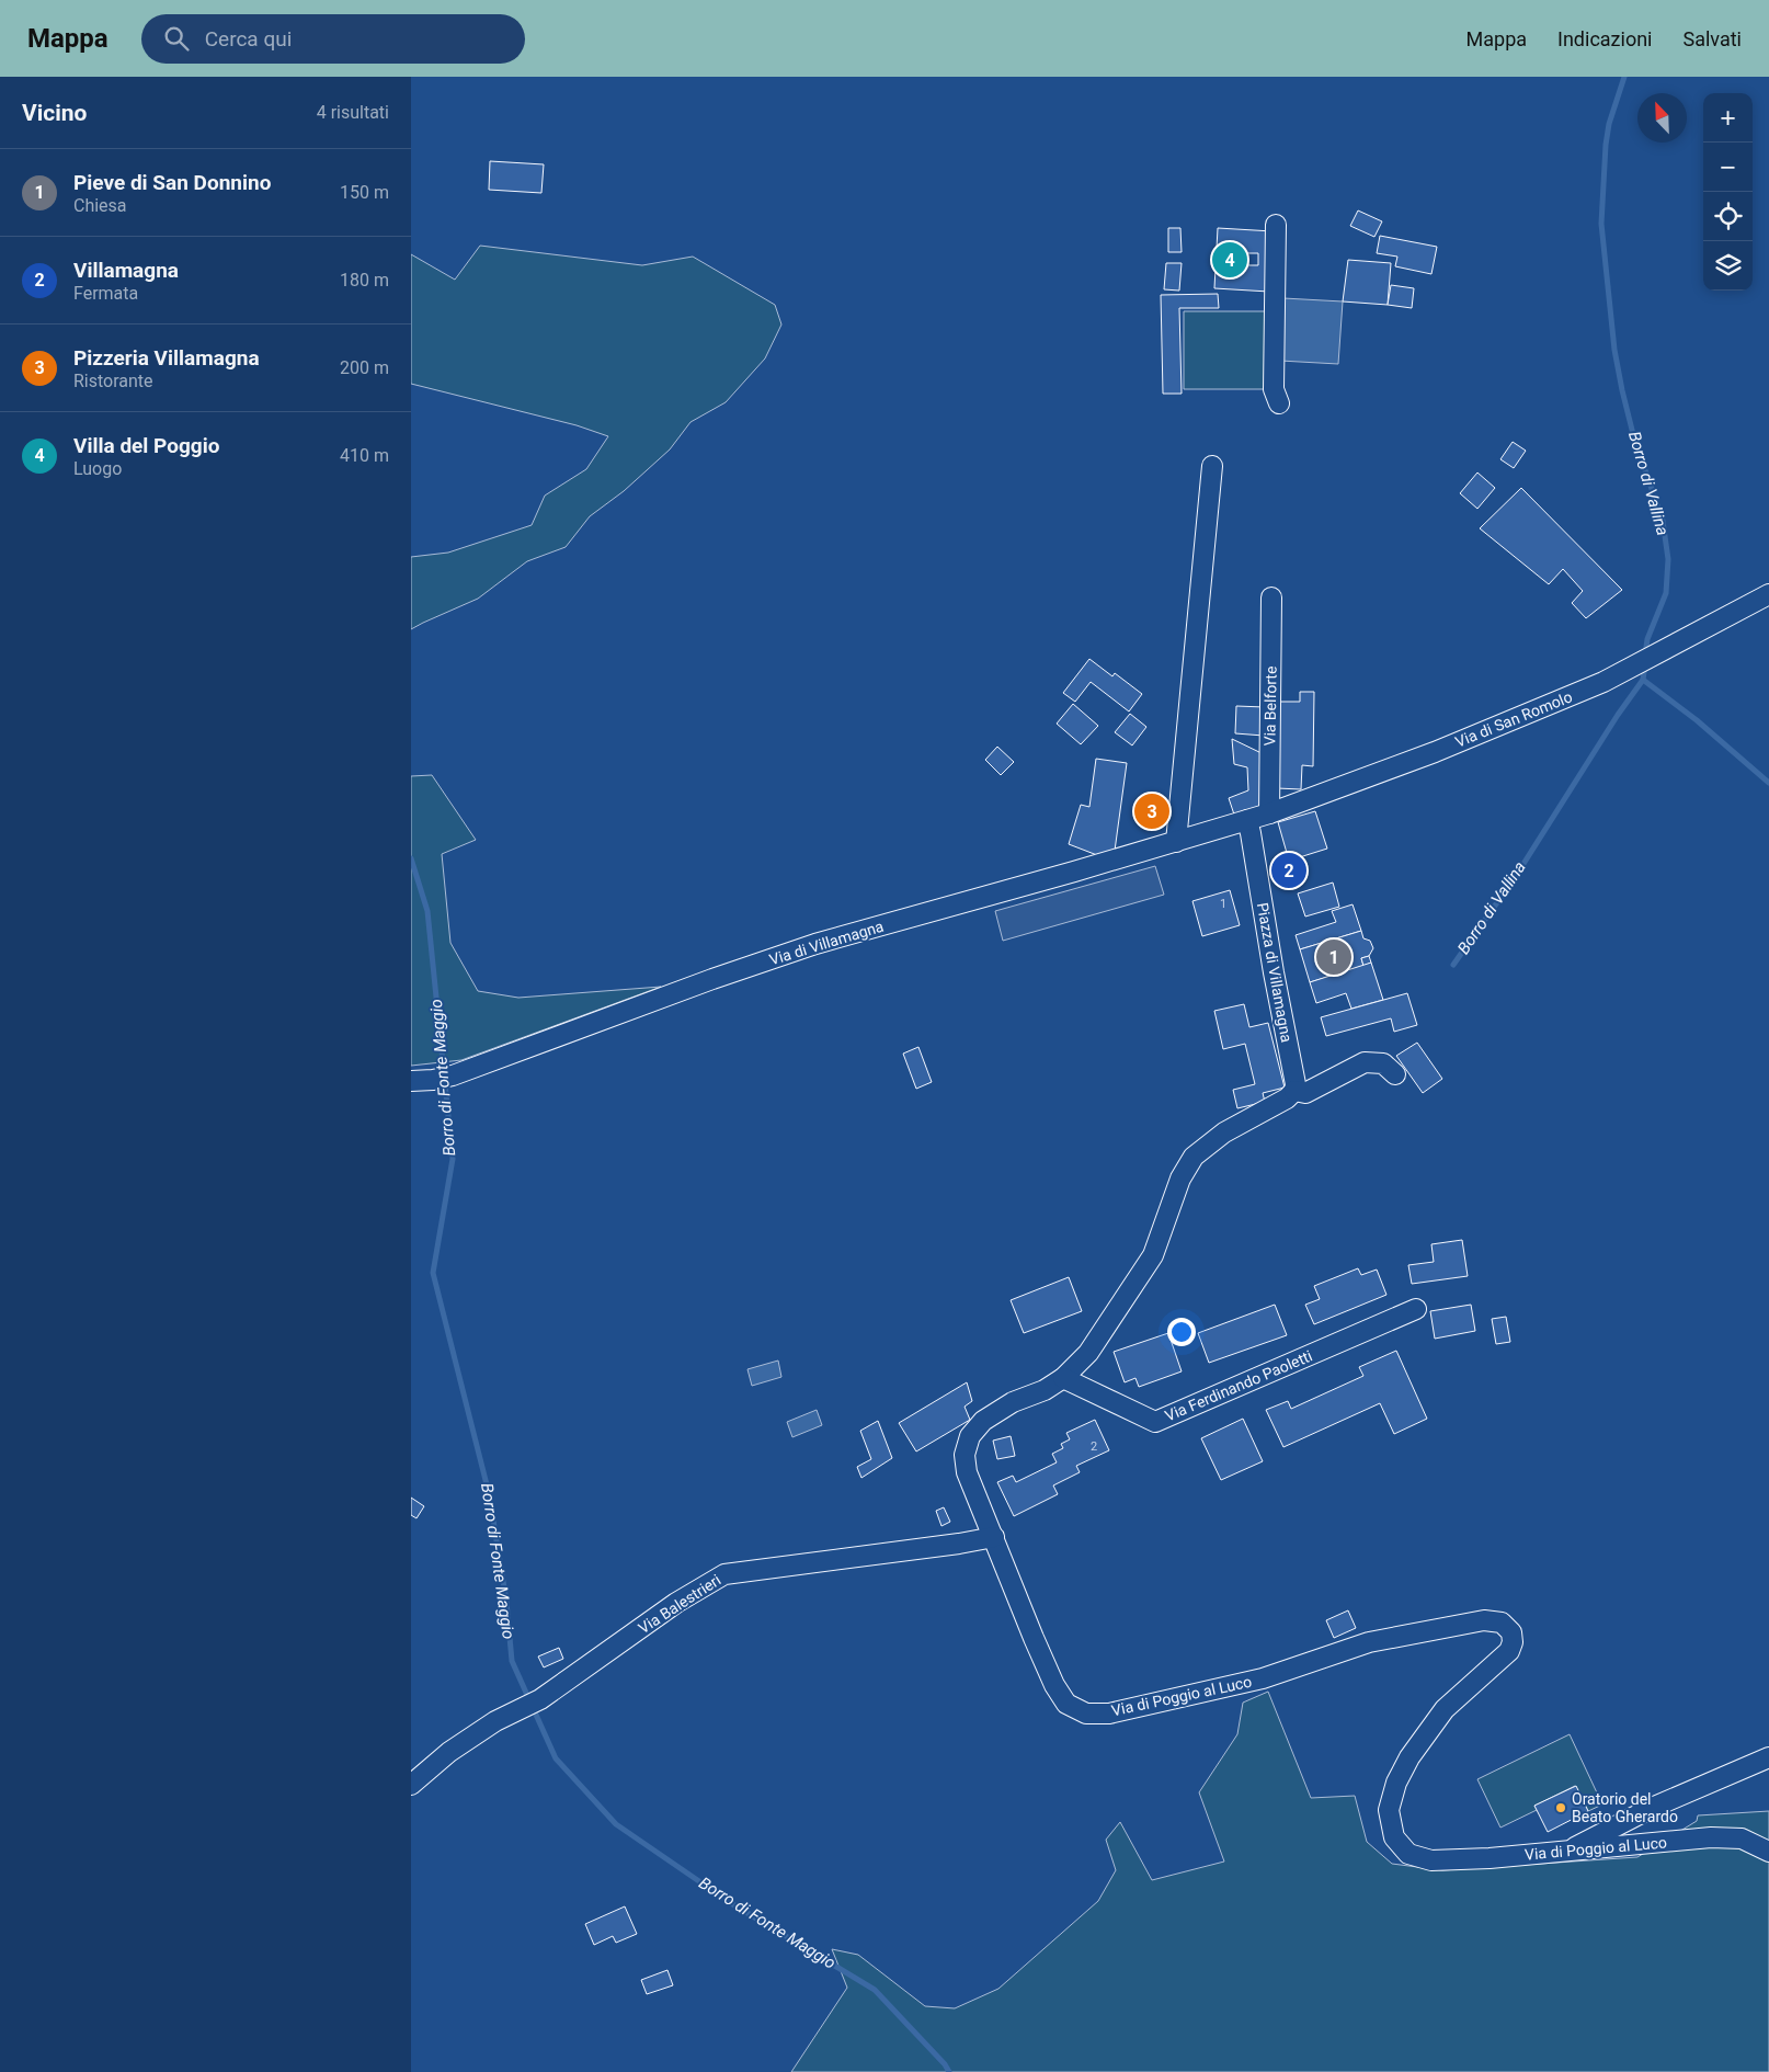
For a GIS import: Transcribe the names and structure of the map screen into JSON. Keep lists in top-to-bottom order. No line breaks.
{"streets":{"street":["Via Belforte","Via di San Romolo","Via di Villamagna","Piazza di Villamagna","Via Ferdinando Paoletti","Via Balestrieri","Via di Poggio al Luco"]},"crossings":[["Via Belforte","Via di San Romolo"],["Via di San Romolo","Via di Villamagna"],["Via di San Romolo","Piazza di Villamagna"],["Via di Villamagna","Piazza di Villamagna"],["Piazza di Villamagna","Via di Poggio al Luco"],["Via Ferdinando Paoletti","Via di Poggio al Luco"],["Via Balestrieri","Via di Poggio al Luco"]],"water":["Borro di Vallina","Borro di Fonte Maggio"],"places":["Oratorio del Beato Gherardo"],"house_numbers":["1","2"],"north":"top left","page":{"header":"Mappa","search":"Cerca qui","nav":["Mappa","Indicazioni","Salvati"],"heading":["Vicino","4 risultati"],"map_buttons":["+","−"],"list":[{"mark":"1","name":"Pieve di San Donnino","note":"Chiesa","value":"150 m"},{"mark":"2","name":"Villamagna","note":"Fermata","value":"180 m"},{"mark":"3","name":"Pizzeria Villamagna","note":"Ristorante","value":"200 m"},{"mark":"4","name":"Villa del Poggio","note":"Luogo","value":"410 m"}],"pins":["4","3","2","1"]}}
